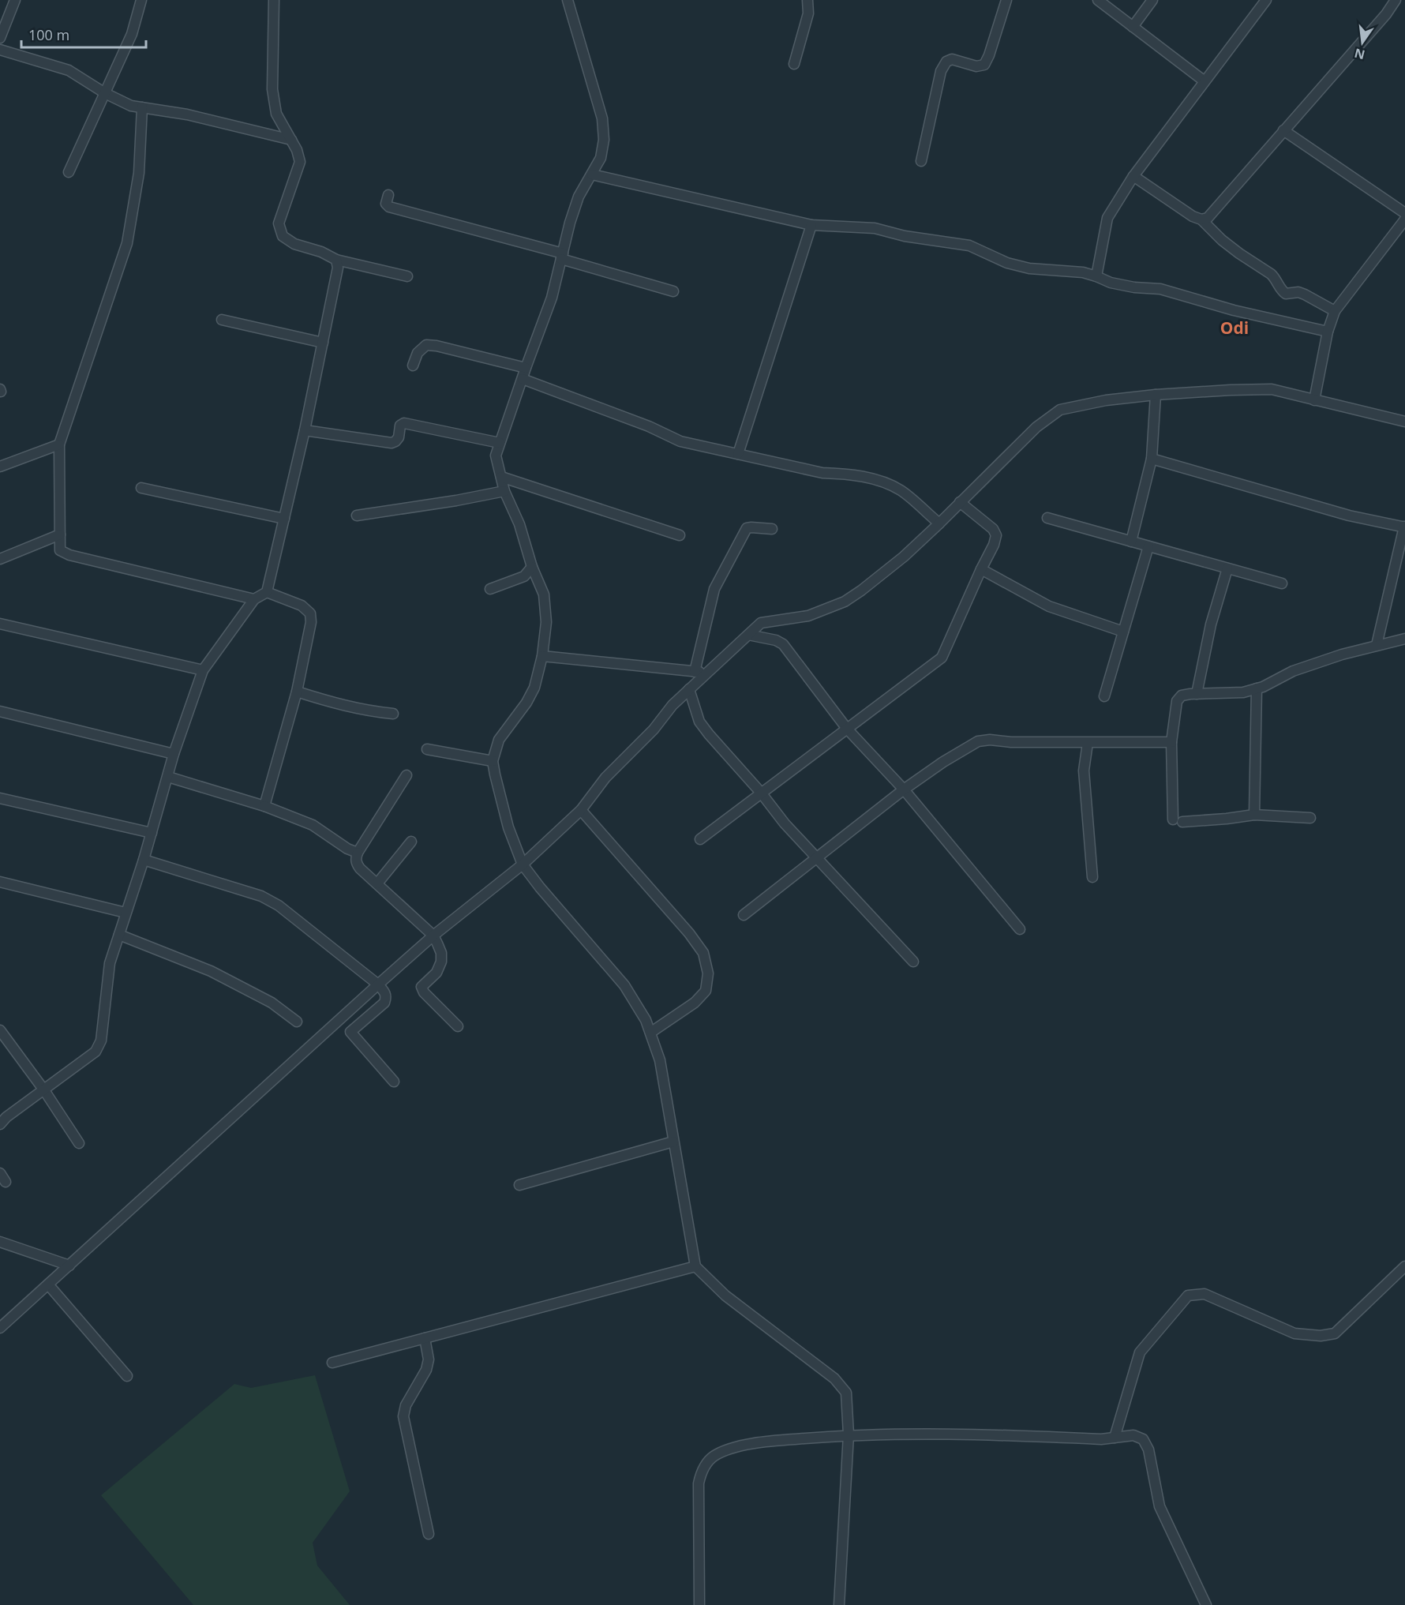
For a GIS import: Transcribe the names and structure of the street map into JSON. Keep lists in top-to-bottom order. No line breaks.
{"districts":["Odi"],"scale_bar":"100 m","north":"bottom"}
